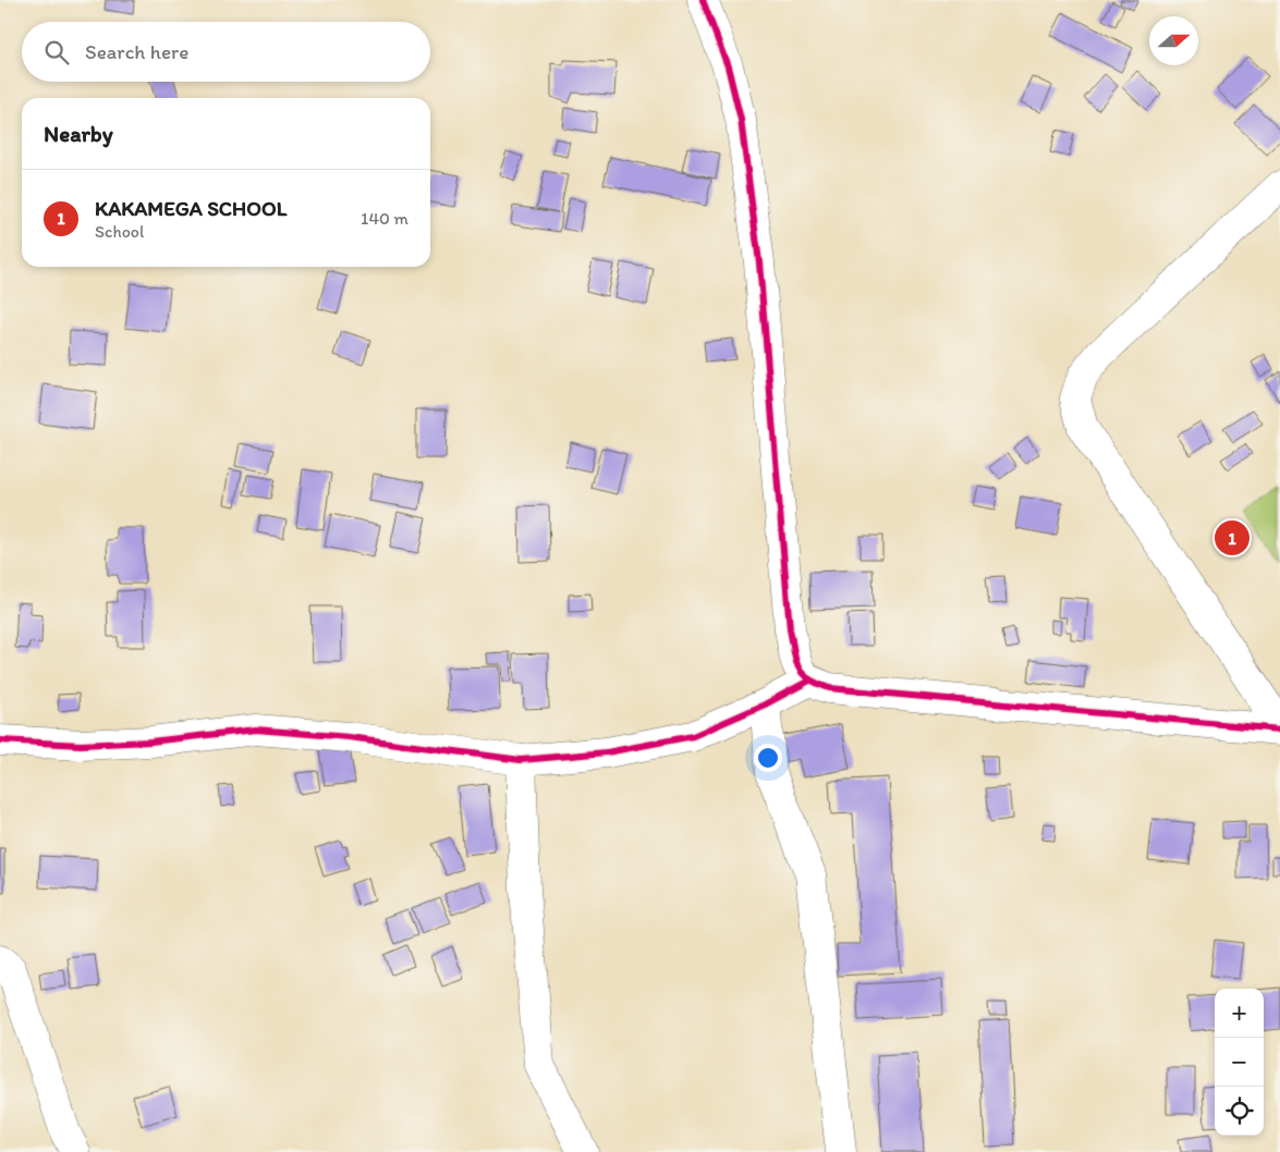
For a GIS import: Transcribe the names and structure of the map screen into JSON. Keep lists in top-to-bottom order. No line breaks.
{"north":"right","page":{"search":"Search here","heading":"Nearby","list":[{"mark":"1","name":"KAKAMEGA SCHOOL","note":"School","value":"140 m"}],"pins":"1","map_buttons":["+","−"]}}
